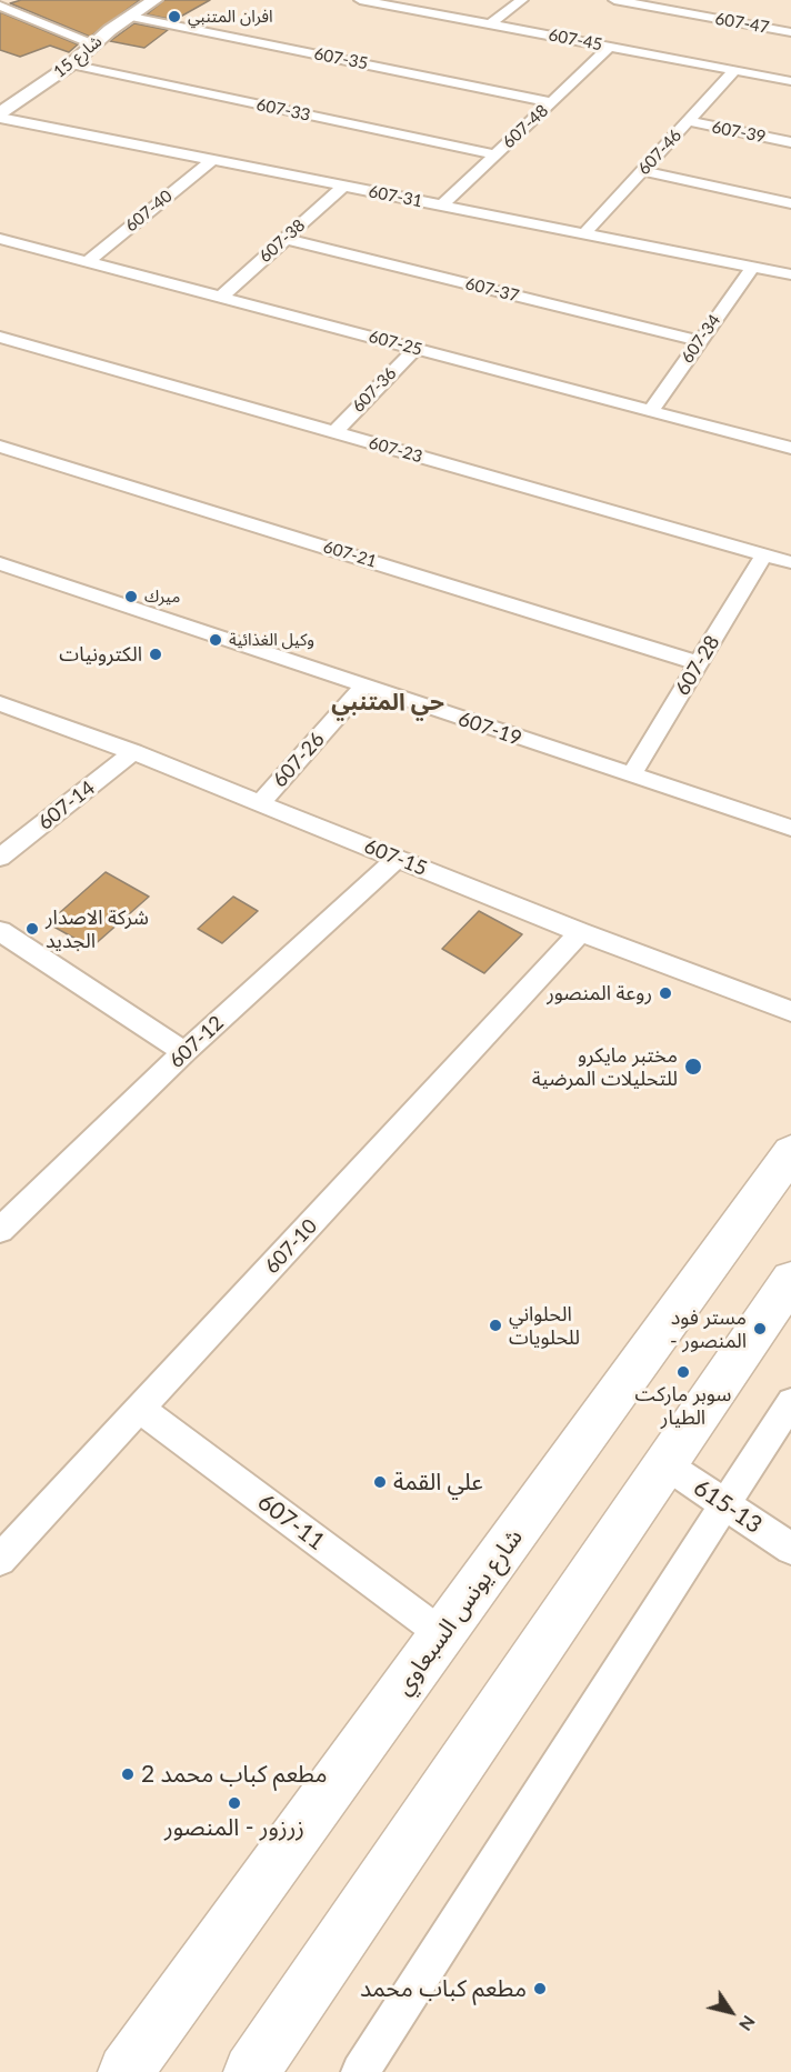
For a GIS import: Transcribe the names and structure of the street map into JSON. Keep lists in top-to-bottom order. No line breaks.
{"streets":{"main road":["شارع يونس السبعاوي"],"street":["607-47","607-45","شارع 15","607-35","607-33","607-48","607-39","607-46","607-31","607-40","607-38","607-37","607-34","607-25","607-36","607-23","607-21","607-28","607-19","607-26","607-14","607-15","607-12","607-10","615-13","607-11"]},"crossings":[["607-45","607-48"],["607-45","607-46"],["شارع 15","607-35"],["شارع 15","607-33"],["شارع 15","607-31"],["607-35","607-48"],["607-33","607-48"],["607-48","607-31"],["607-39","607-46"],["607-46","607-31"],["607-31","607-40"],["607-31","607-38"],["607-31","607-34"],["607-40","607-25"],["607-38","607-37"],["607-38","607-25"],["607-37","607-34"],["607-34","607-25"],["607-25","607-36"],["607-36","607-23"],["607-23","607-28"],["607-21","607-28"],["607-28","607-19"],["607-19","607-26"],["607-26","607-15"],["607-14","607-15"],["607-15","607-12"],["607-15","607-10"],["607-10","607-11"],["607-11","شارع يونس السبعاوي"]],"districts":["حي المتنبي"],"places":["افران المتنبي","ميرك","وكيل الغذائية","الكترونيات","شركة الاصدار الجديد","روعة المنصور","مختبر مايكرو للتحليلات المرضية","الحلواني للحلويات","مستر فود - المنصور","سوبر ماركت الطيار","علي القمة","مطعم كباب محمد 2","زرزور - المنصور","مطعم كباب محمد"],"north":"bottom right"}
